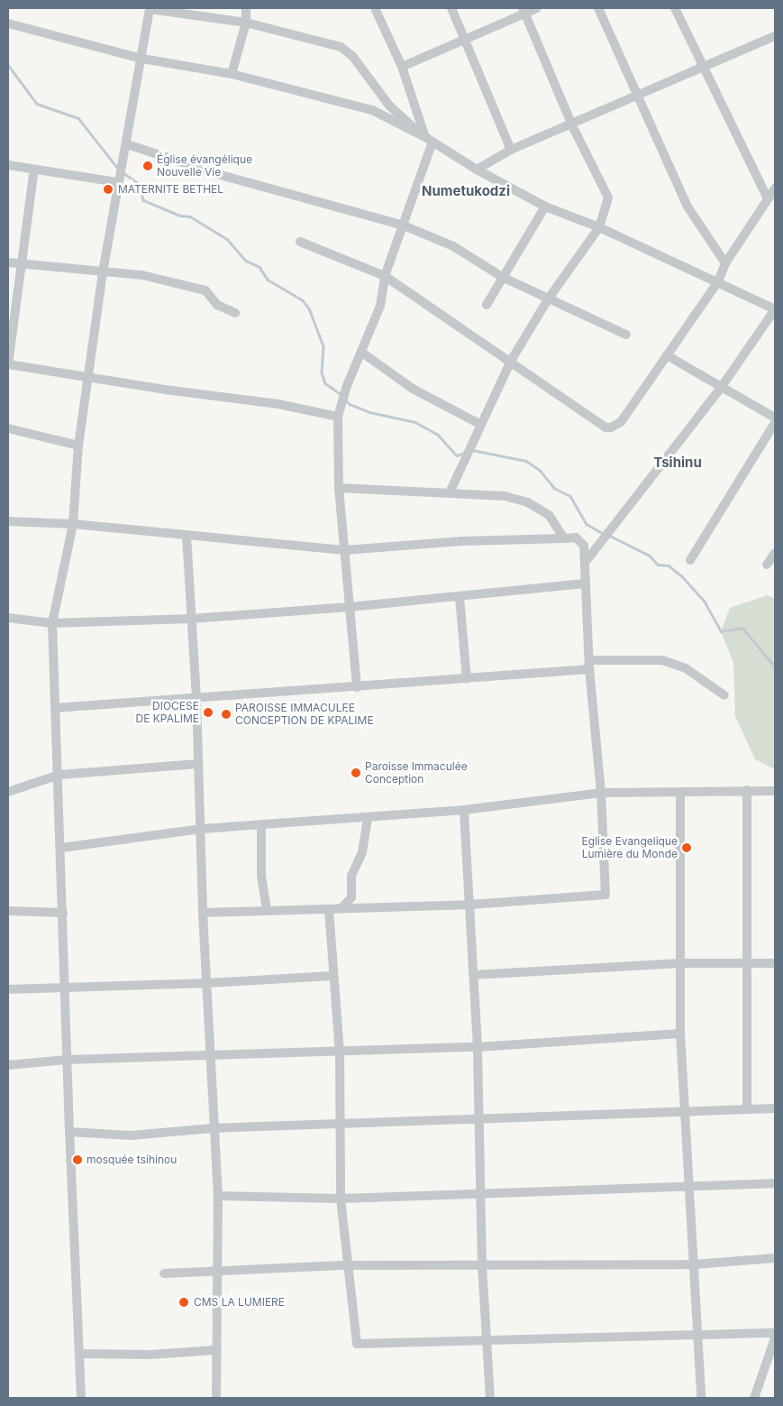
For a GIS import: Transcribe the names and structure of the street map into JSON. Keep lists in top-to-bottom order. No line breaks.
{"districts":["Numetukodzi","Tsihinu"],"places":["Église évangélique Nouvelle Vie","MATERNITE BETHEL","DIOCESE DE KPALIME","PAROISSE IMMACULEE CONCEPTION DE KPALIME","Paroisse Immaculée Conception","Eglise Evangelique Lumière du Monde","mosquée tsihinou","CMS LA LUMIERE"]}
